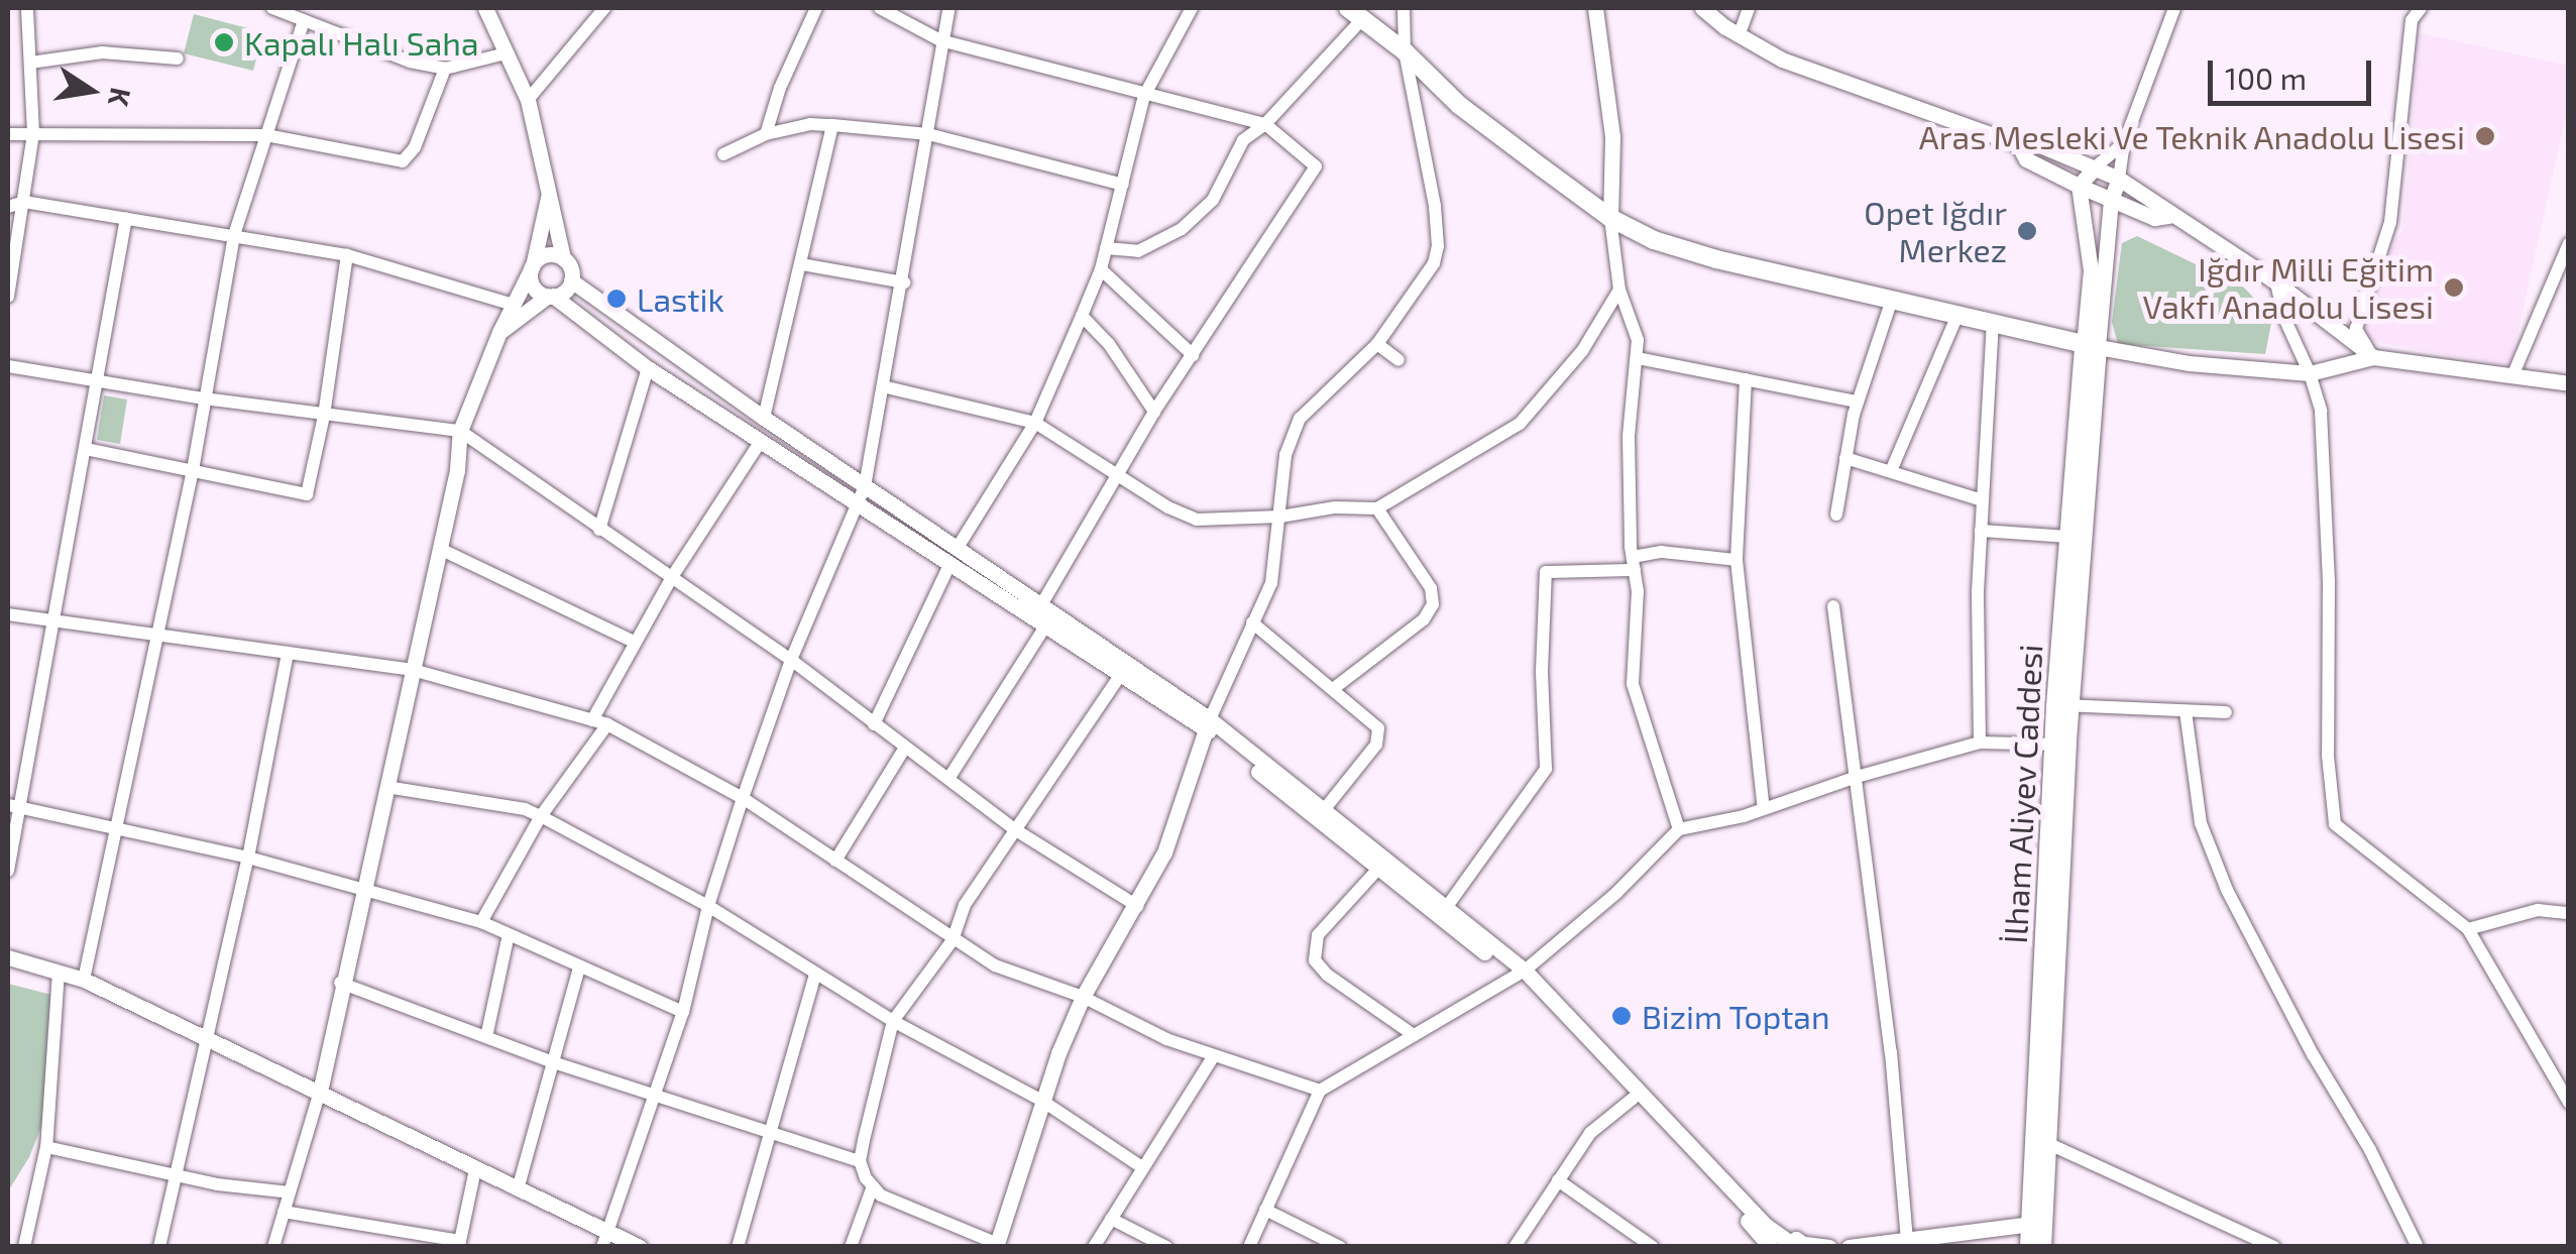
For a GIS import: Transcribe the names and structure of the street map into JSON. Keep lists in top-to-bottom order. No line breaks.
{"streets":{"main road":["İlham Aliyev Caddesi"]},"places":["Kapalı Halı Saha","Aras Mesleki Ve Teknik Anadolu Lisesi","Opet Iğdır Merkez","Iğdır Milli Eğitim Vakfı Anadolu Lisesi","Lastik","Bizim Toptan"],"scale_bar":"100 m","north":"right"}
